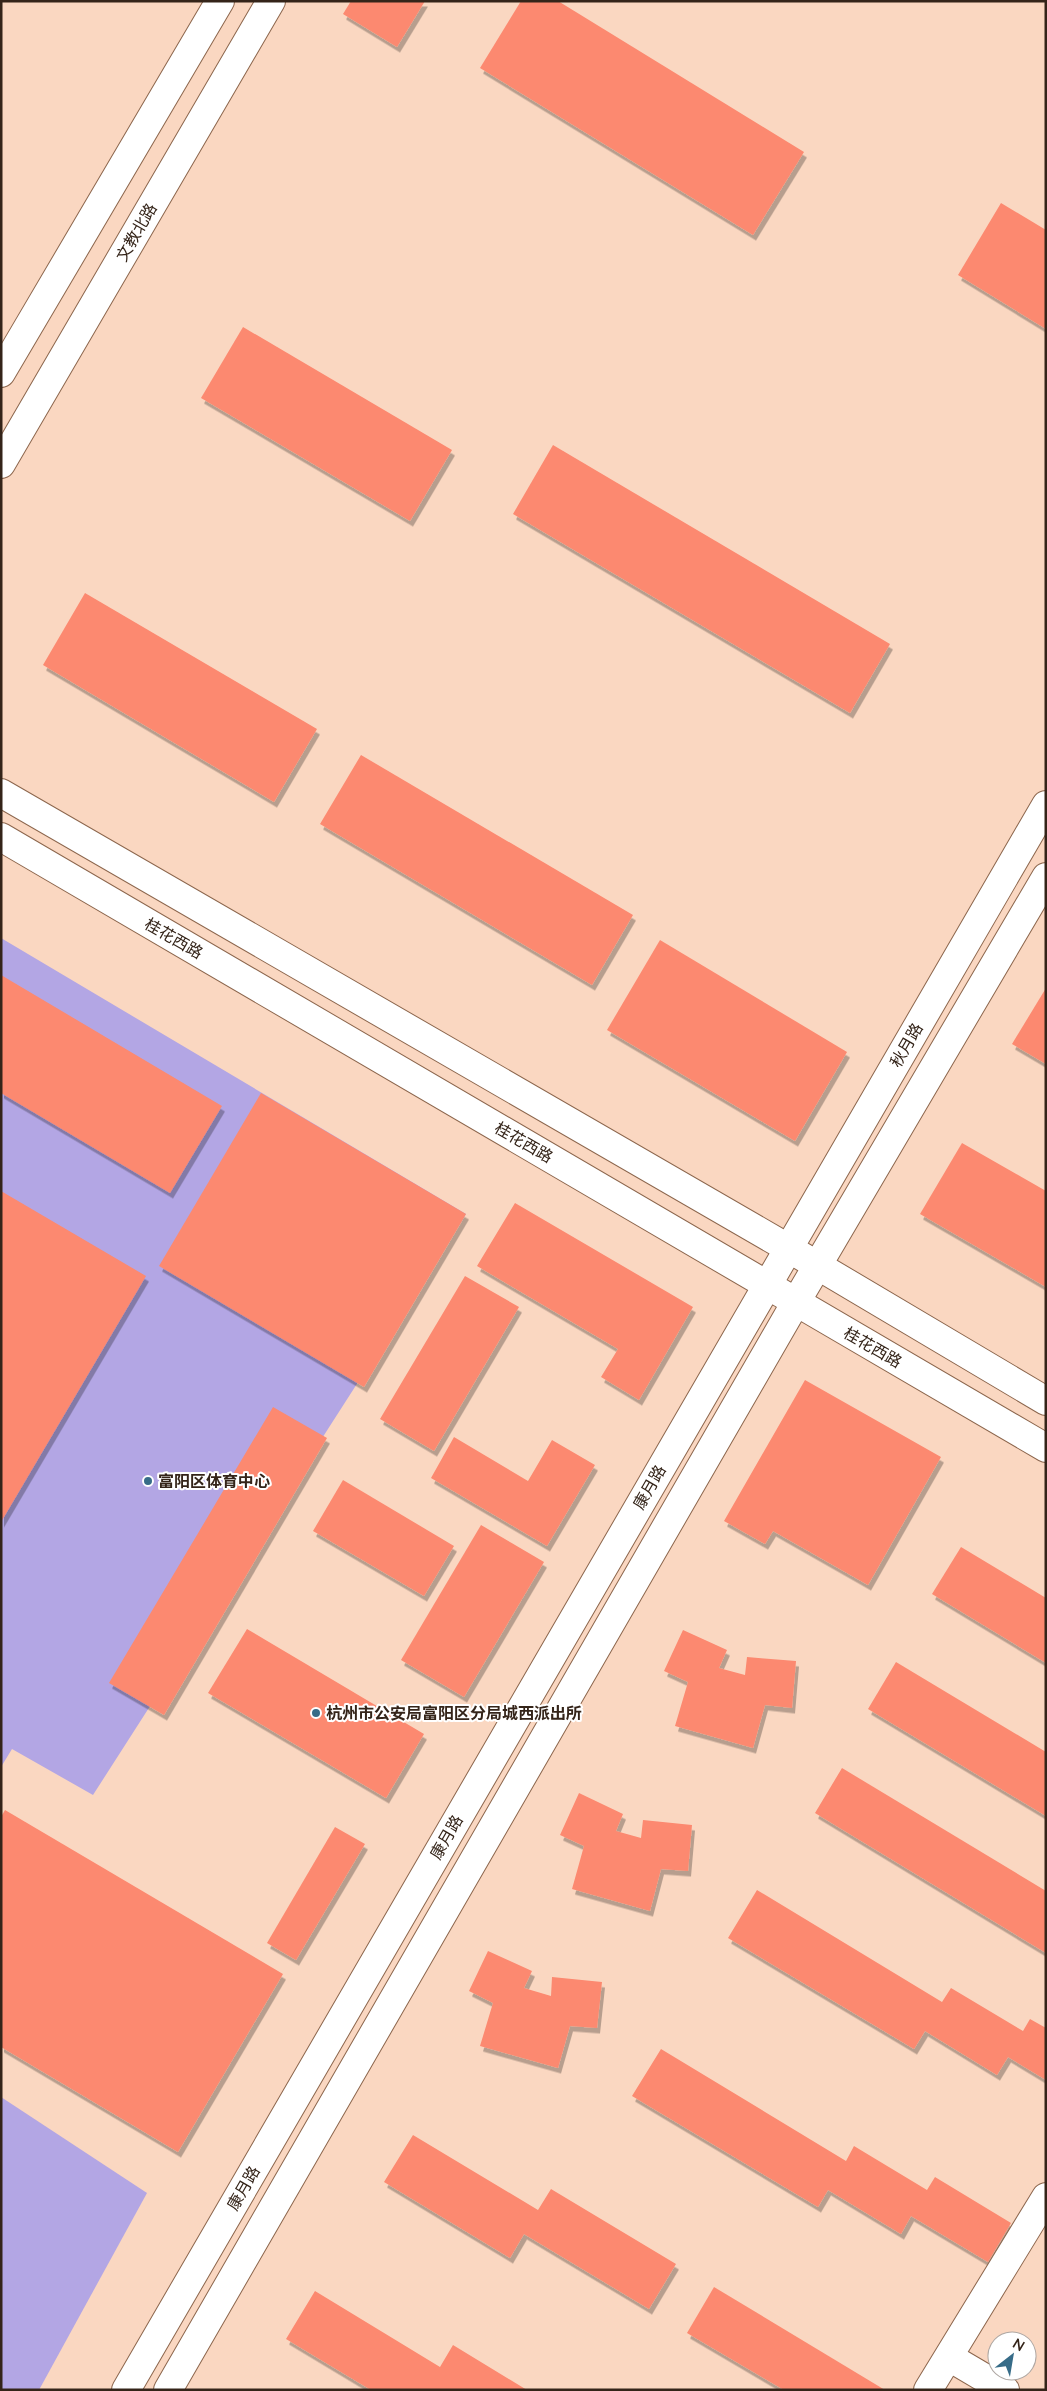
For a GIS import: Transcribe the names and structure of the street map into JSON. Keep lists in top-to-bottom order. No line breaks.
{"streets":{"street":["文教北路","桂花西路","秋月路","康月路"]},"crossings":[["桂花西路","秋月路"],["桂花西路","康月路"],["秋月路","康月路"]],"places":["富阳区体育中心","杭州市公安局富阳区分局城西派出所"],"north":"top right"}
